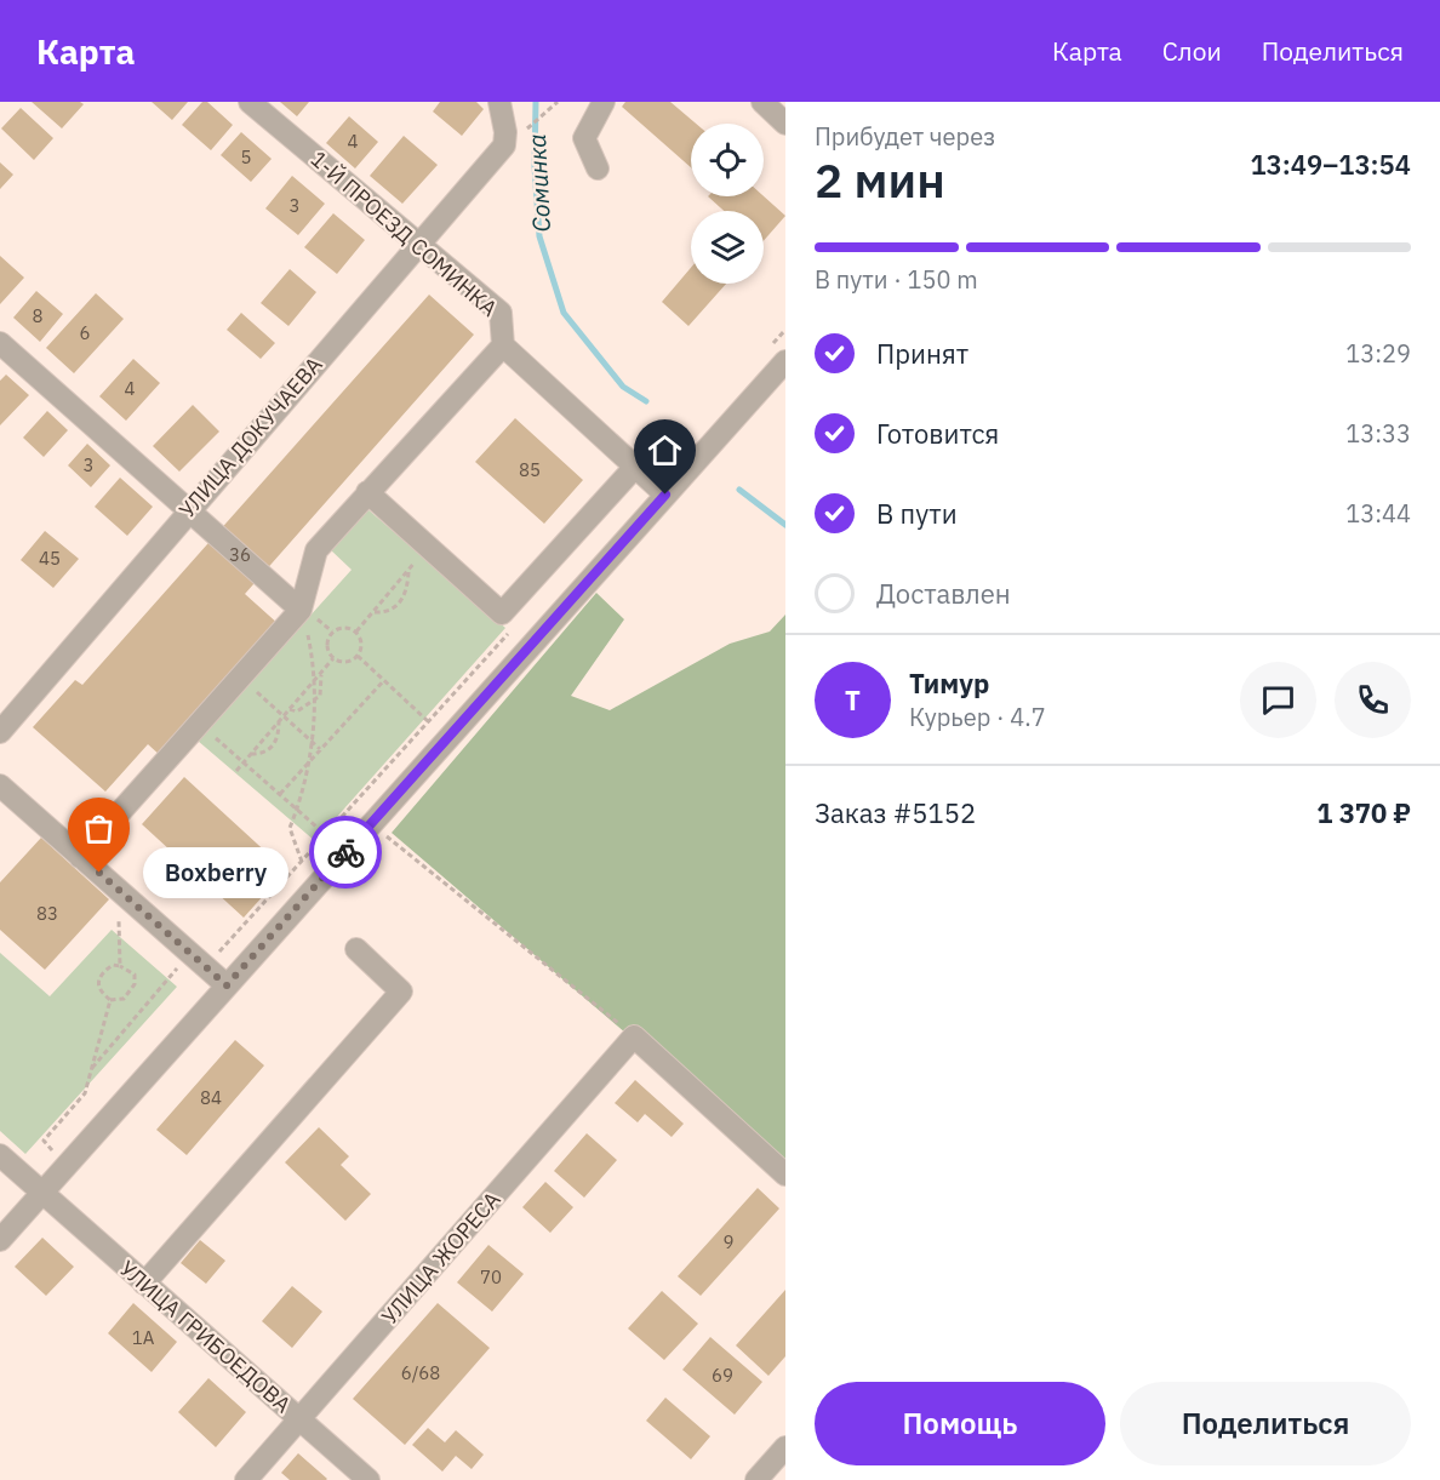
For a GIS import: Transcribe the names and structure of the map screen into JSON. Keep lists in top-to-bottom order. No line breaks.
{"streets":{"street":["1-Й ПРОЕЗД СОМИНКА","УЛИЦА ДОКУЧАЕВА","УЛИЦА ЖОРЕСА","УЛИЦА ГРИБОЕДОВА"]},"crossings":[["1-Й ПРОЕЗД СОМИНКА","УЛИЦА ДОКУЧАЕВА"],["УЛИЦА ЖОРЕСА","УЛИЦА ГРИБОЕДОВА"]],"water":["Соминка"],"places":["Boxberry"],"house_numbers":["4","5","3","8","6","4","3","85","36","45","83","84","9","70","1А","6/68","69"],"page":{"header":"Карта","nav":["Карта","Слои","Поделиться"],"heading":["2 мин","Прибудет через","13:49–13:54"],"panel":["Тимур","Курьер · 4.7","Заказ #5152","1 370 ₽"],"bar":"В пути · 150 m","list":[["Принят","13:29"],["Готовится","13:33"],["В пути","13:44"],"Доставлен"],"round":"Т","bubble":"Boxberry","buttons":["Помощь","Поделиться"]}}
